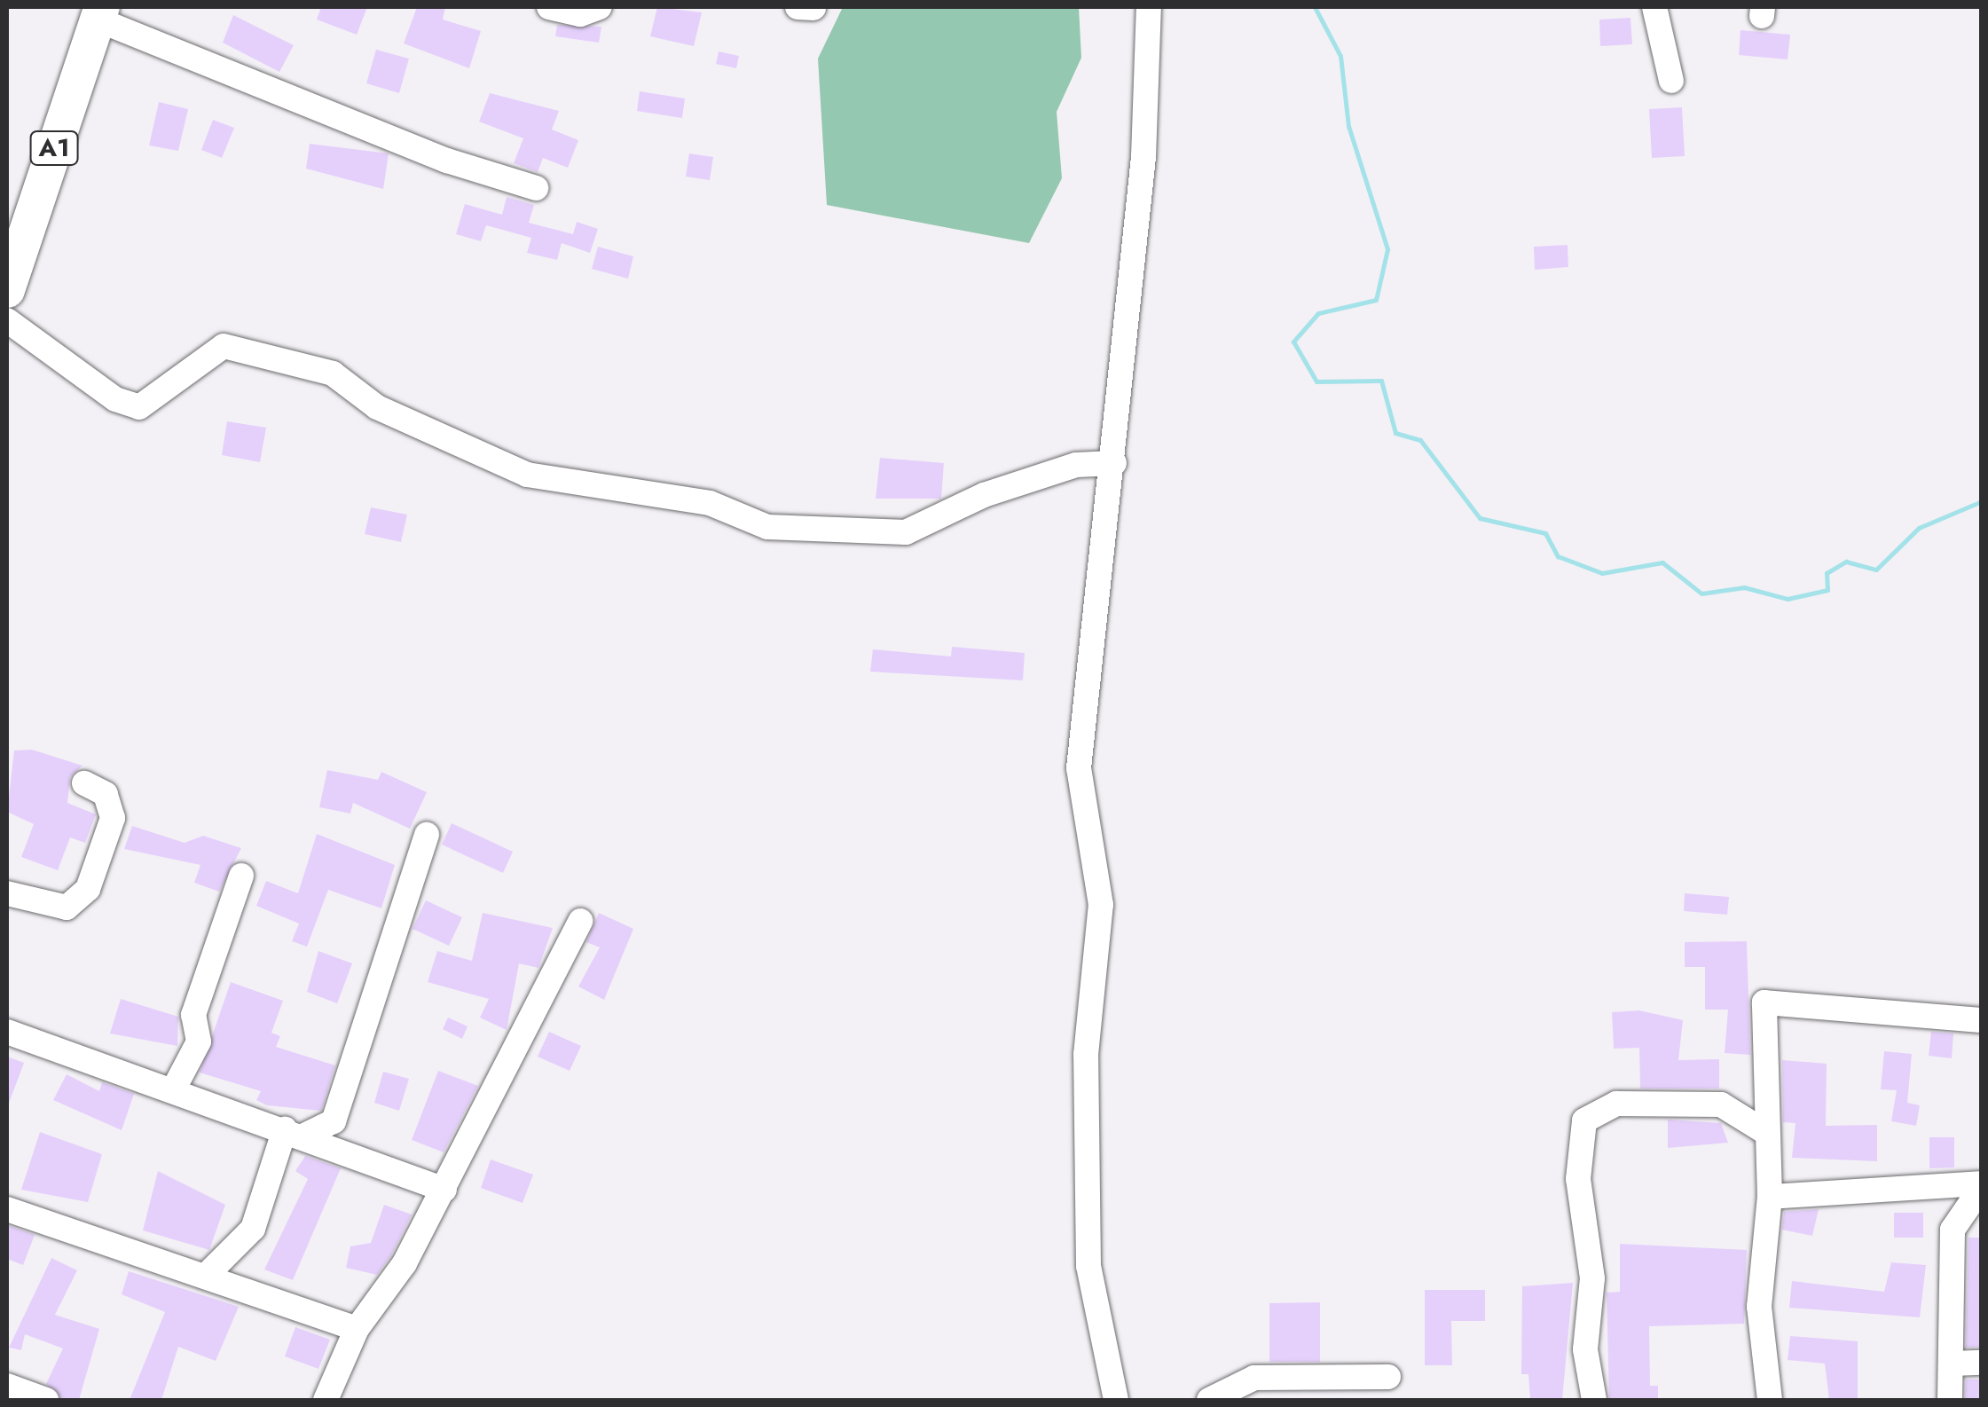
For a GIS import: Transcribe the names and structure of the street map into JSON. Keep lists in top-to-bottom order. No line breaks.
{"streets":{"highway":["A1"]}}
